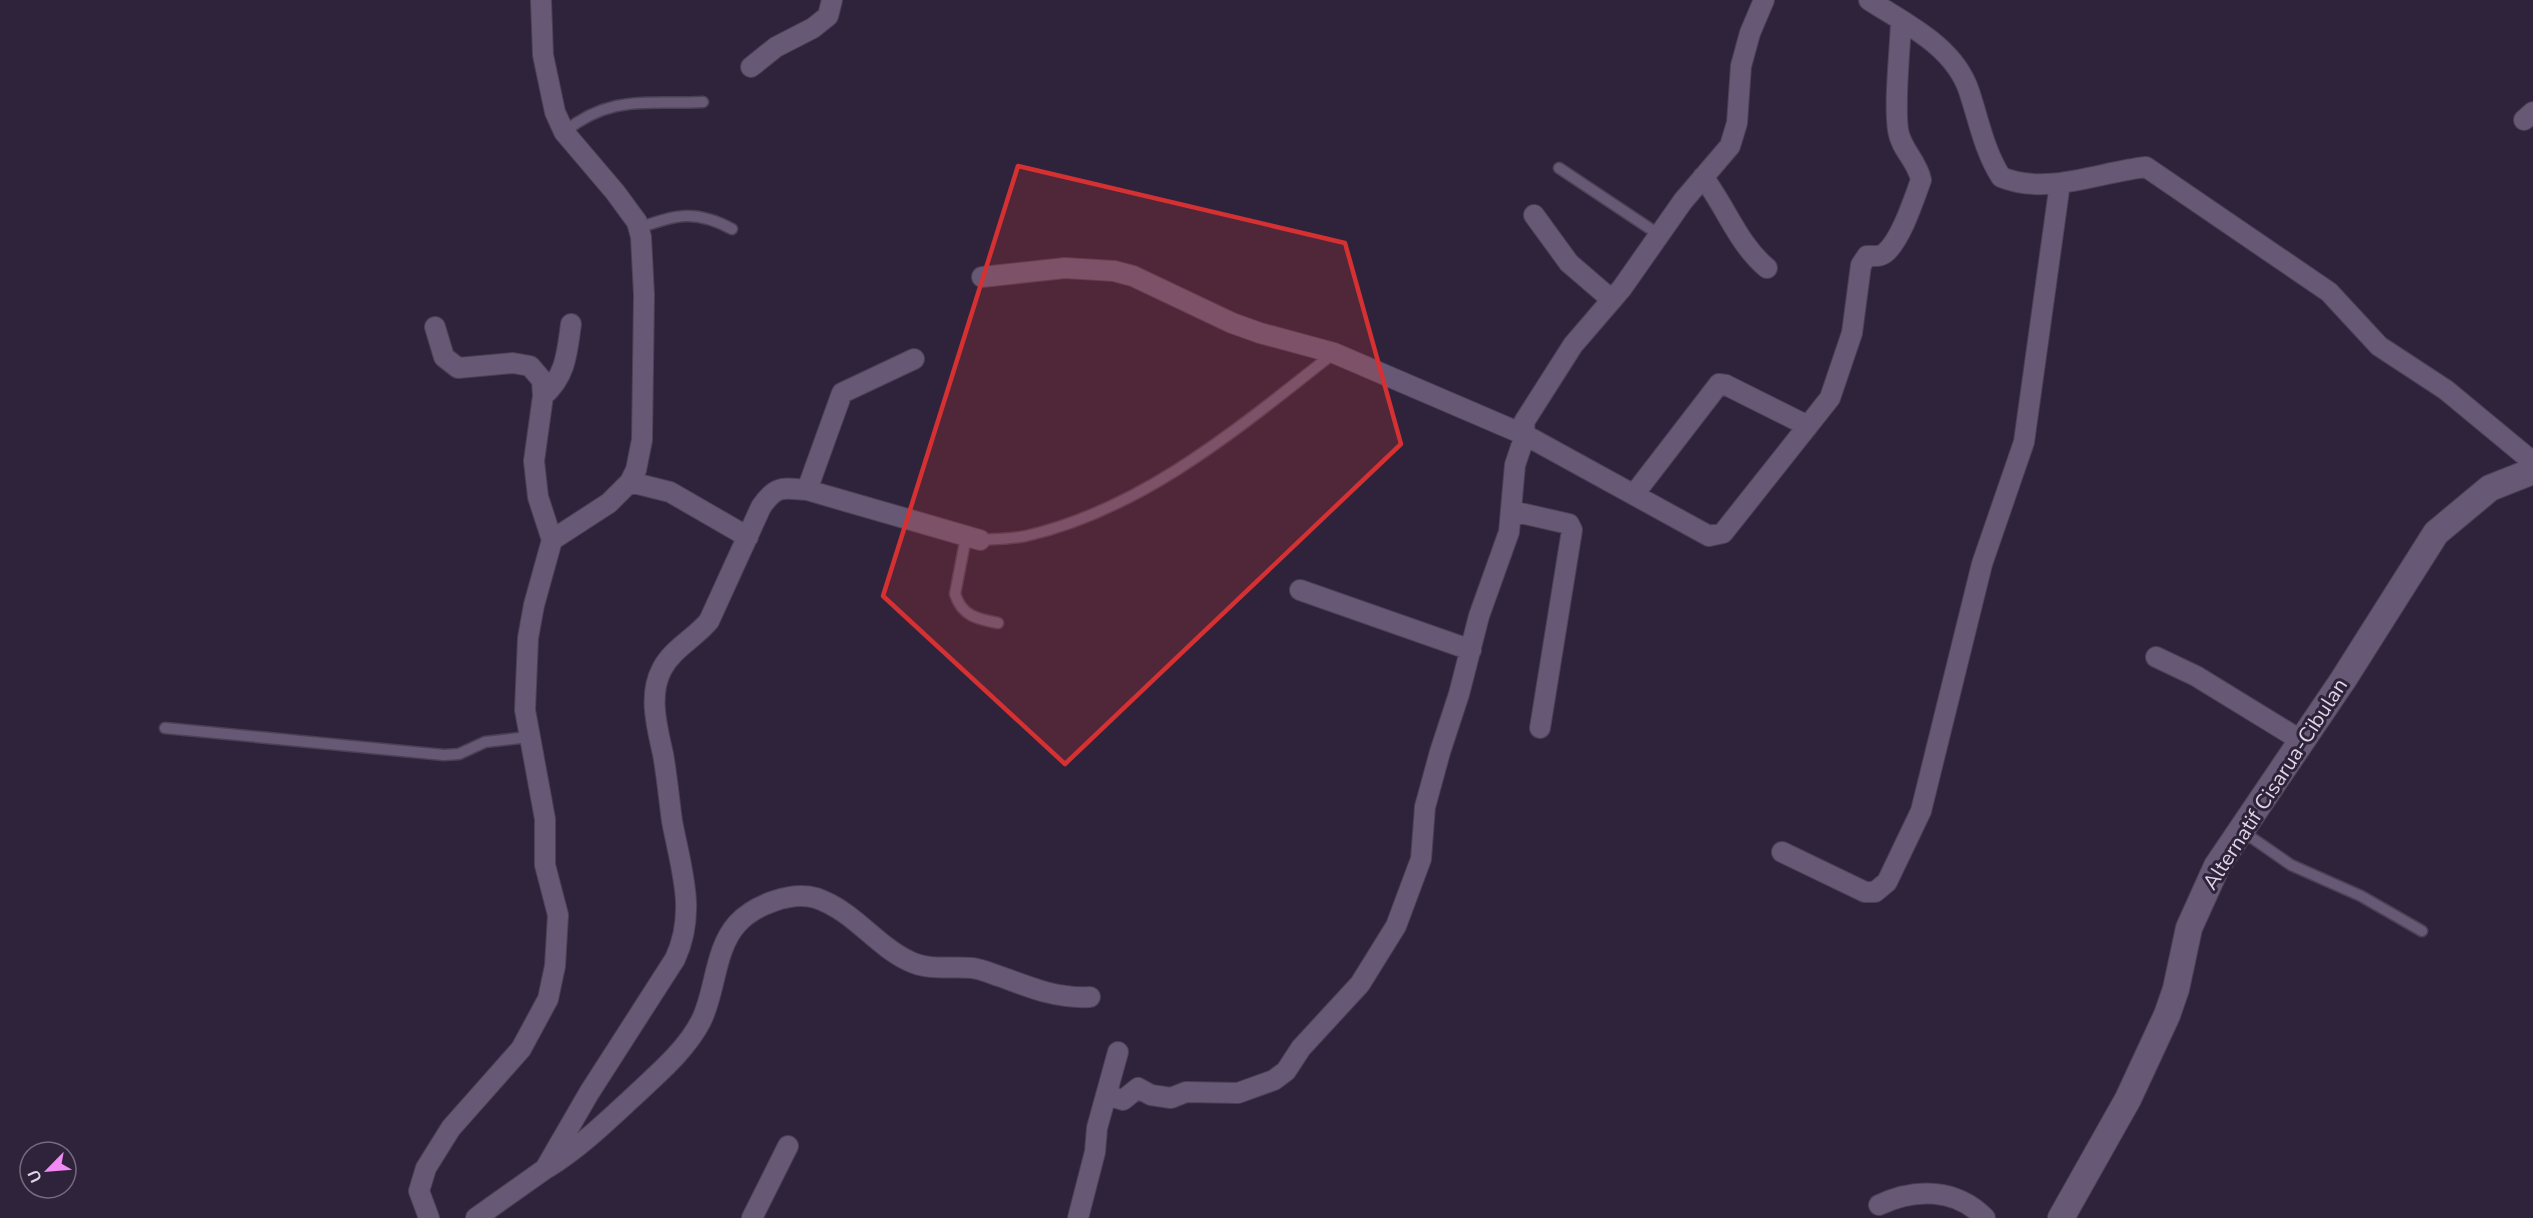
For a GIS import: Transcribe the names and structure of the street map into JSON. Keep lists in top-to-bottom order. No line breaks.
{"streets":{"street":["Alternatif Cisarua-Cibulan"]},"north":"bottom left"}
